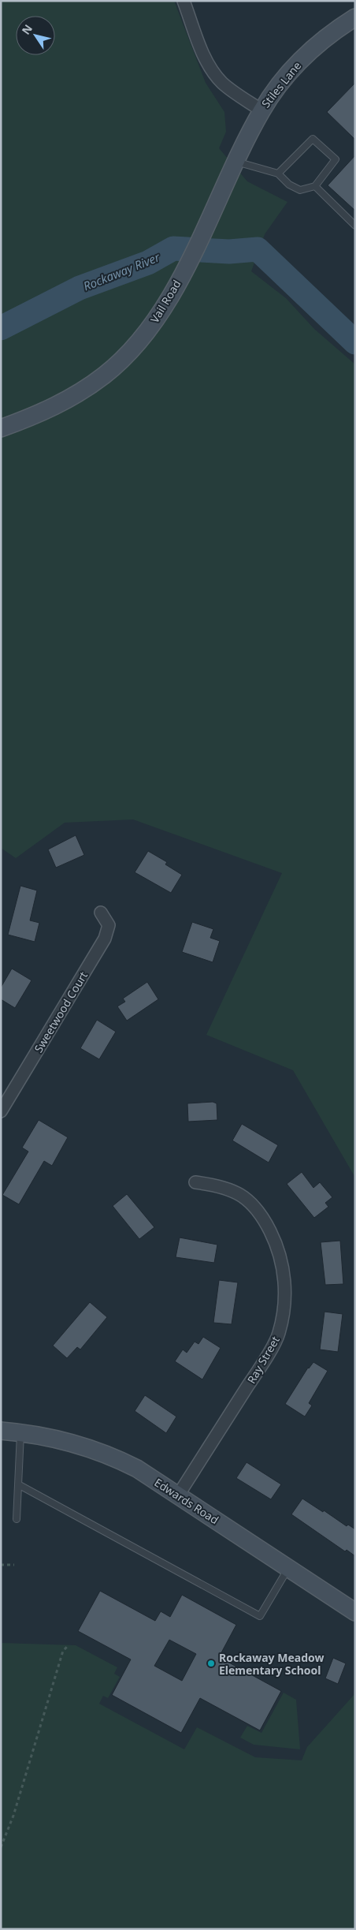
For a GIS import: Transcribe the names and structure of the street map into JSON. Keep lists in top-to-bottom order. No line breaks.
{"streets":{"street":["Stiles Lane","Vail Road","Sweetwood Court","Ray Street","Edwards Road"]},"crossings":[["Stiles Lane","Vail Road"],["Ray Street","Edwards Road"]],"water":["Rockaway River"],"places":["Rockaway Meadow Elementary School"],"north":"top left"}
